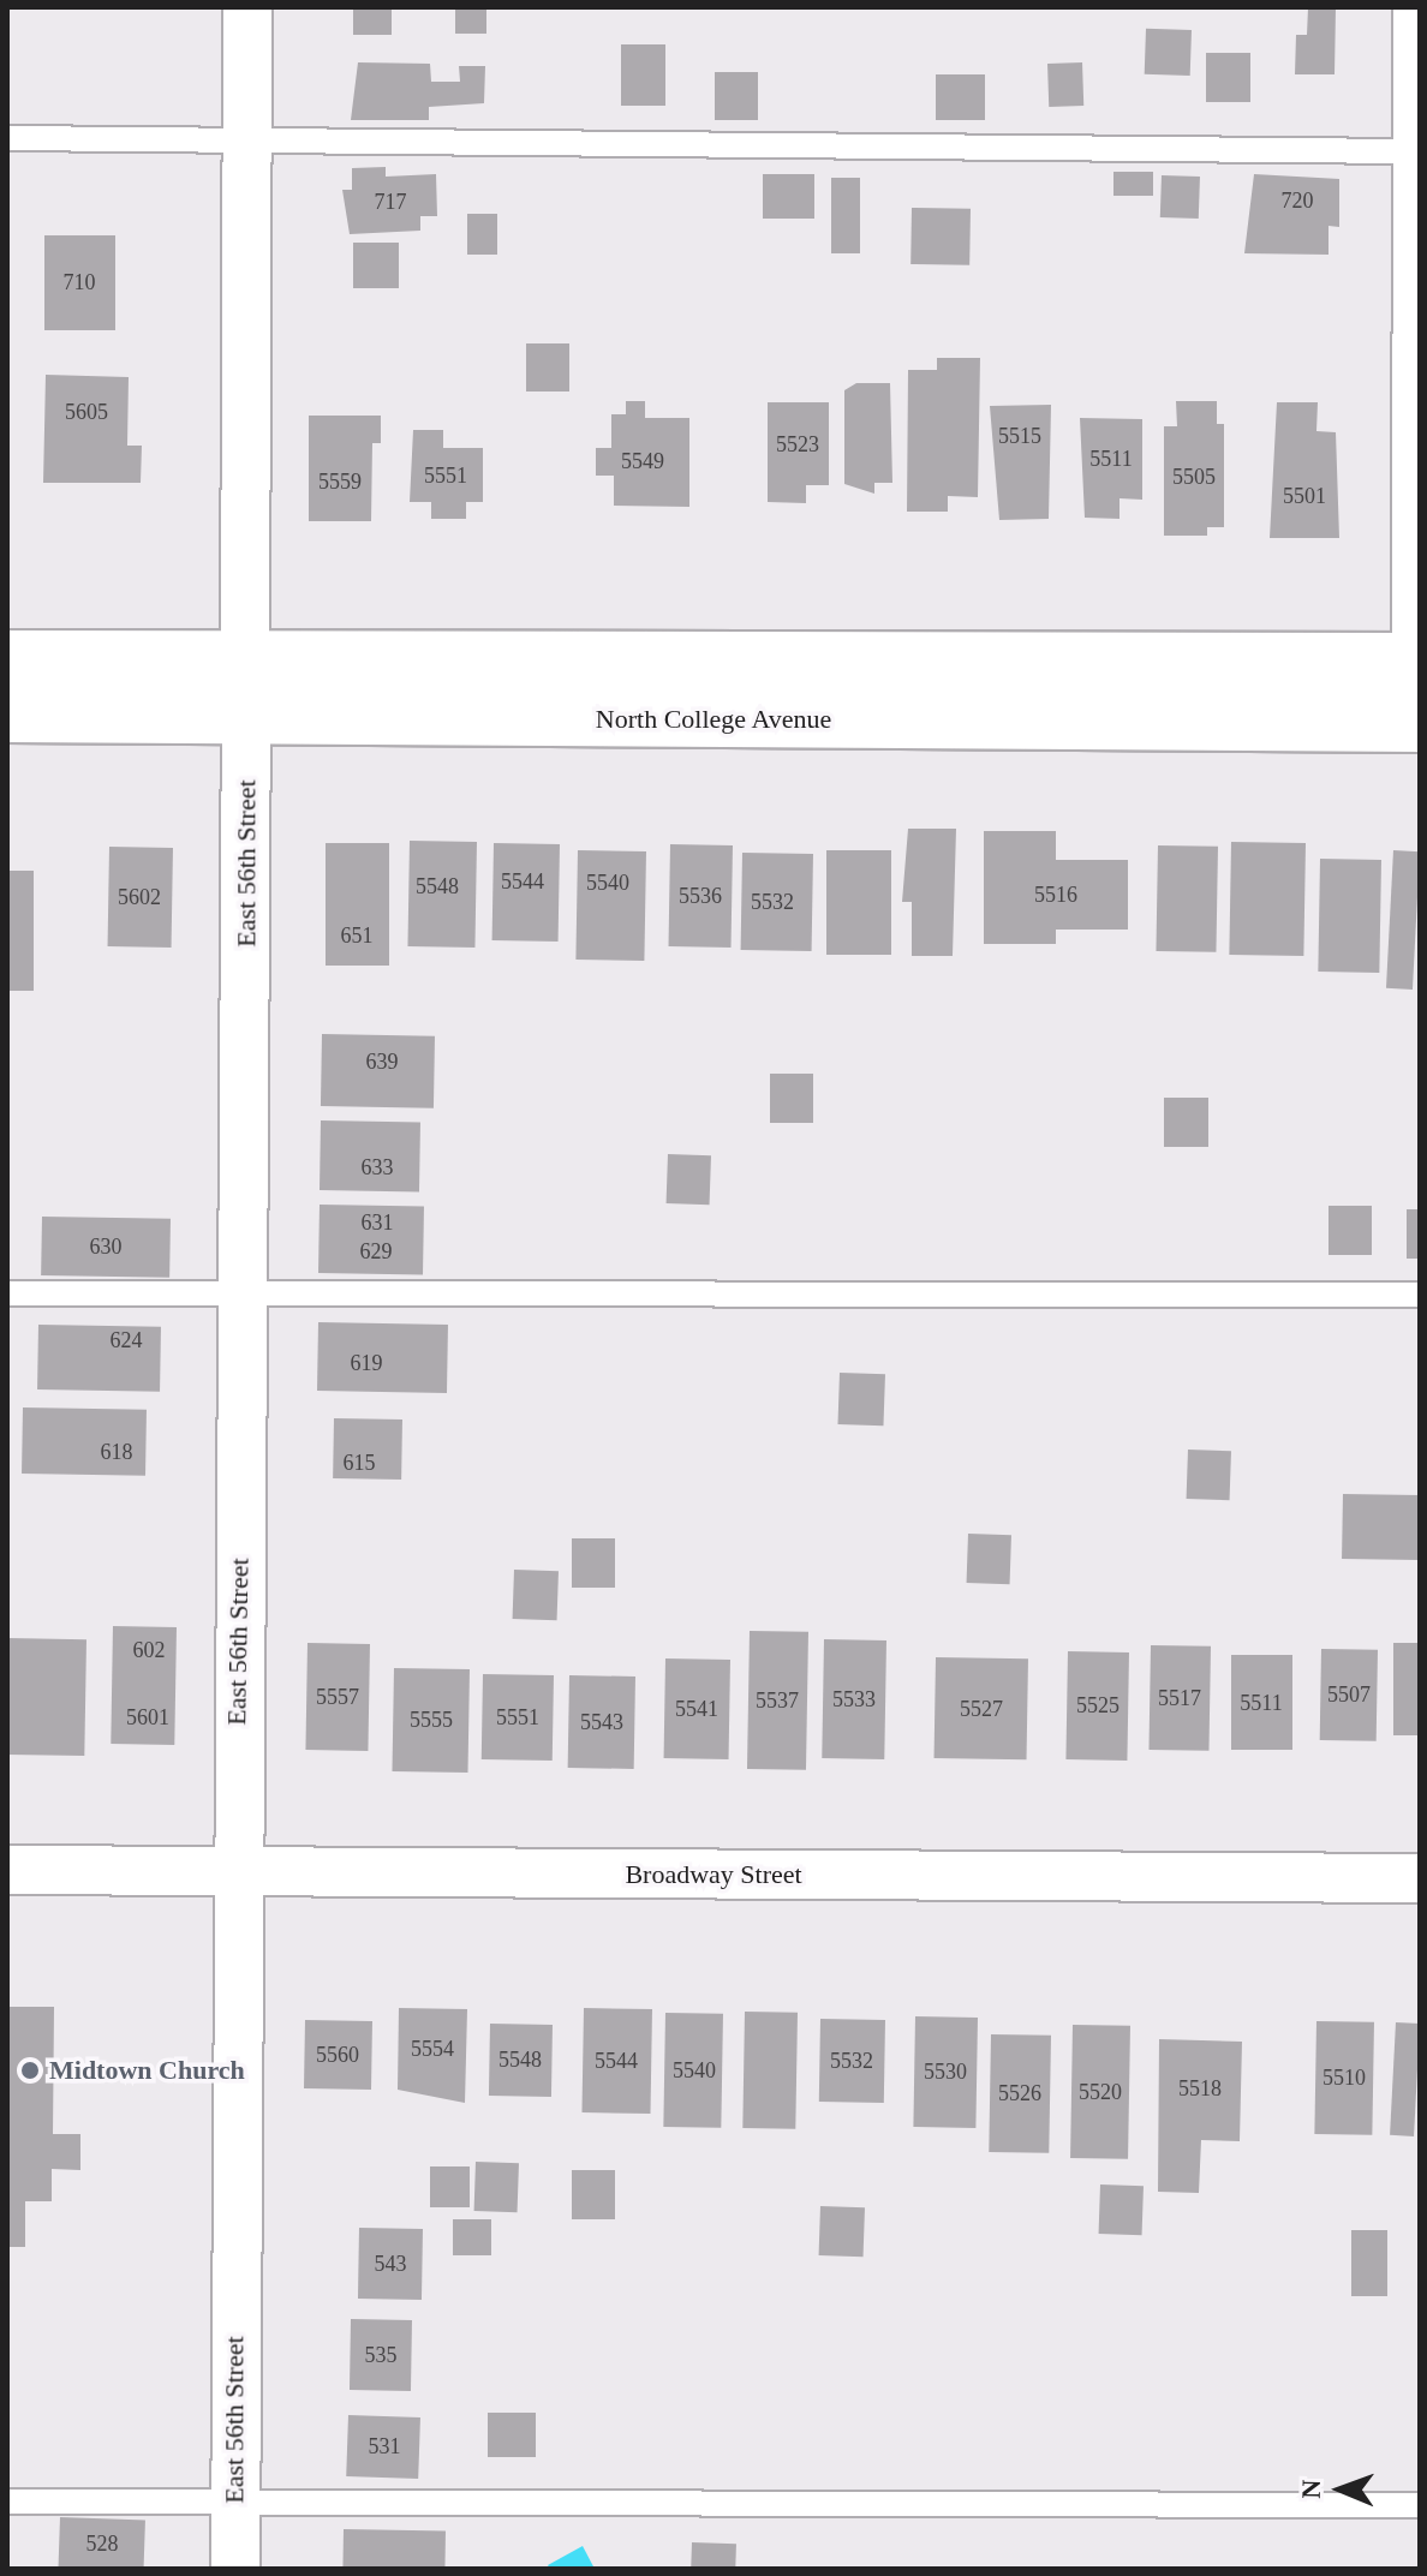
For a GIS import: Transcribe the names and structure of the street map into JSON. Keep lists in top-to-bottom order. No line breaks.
{"streets":{"main road":["North College Avenue"],"street":["East 56th Street","Broadway Street"]},"crossings":[["North College Avenue","East 56th Street"],["East 56th Street","Broadway Street"]],"places":["Midtown Church"],"house_numbers":["720","717","710","5605","5515","5523","5511","5549","5551","5505","5559","5501","5544","5540","5548","5516","5536","5602","5532","651","639","633","631","630","629","624","619","618","615","602","5507","5557","5517","5533","5537","5511","5525","5541","5527","5601","5551","5555","5543","5554","5560","5548","5544","5532","5540","5530","5510","5518","5520","5526","543","535","531","528"],"north":"left"}
